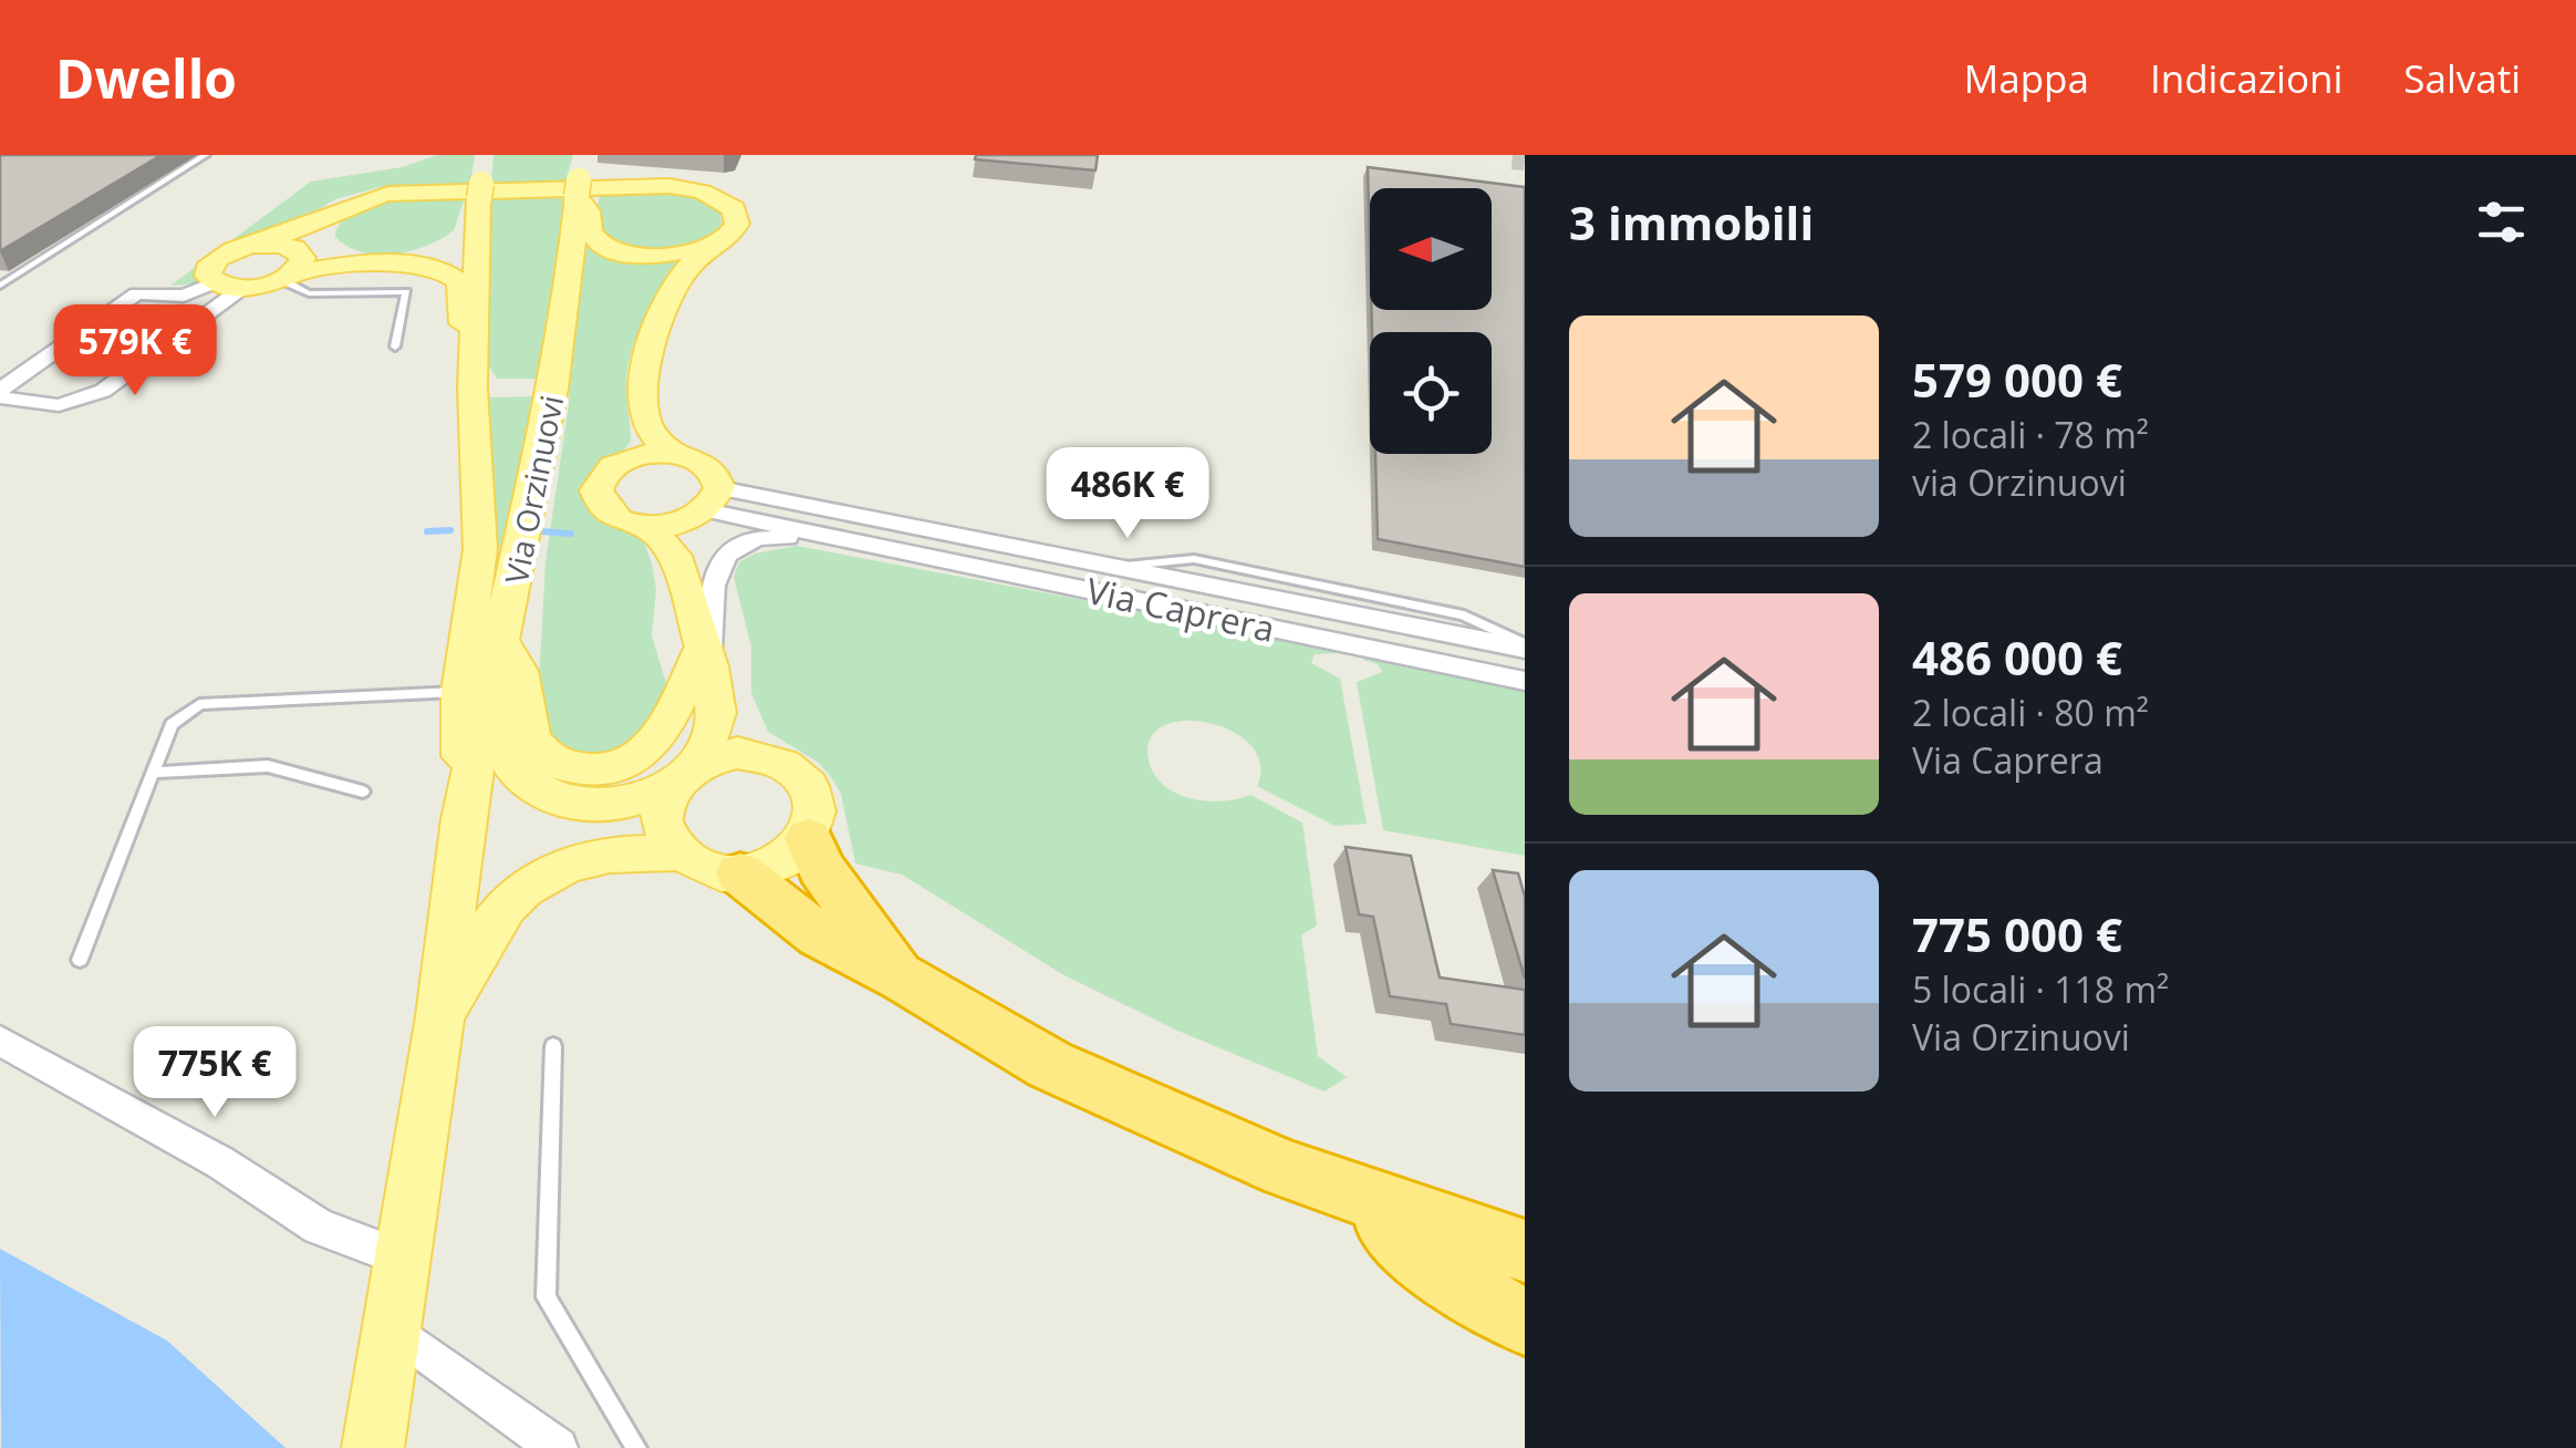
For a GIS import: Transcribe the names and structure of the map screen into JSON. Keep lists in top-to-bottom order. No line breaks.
{"streets":{"main road":["Via Orzinuovi"],"street":["Via Caprera"]},"north":"left","page":{"header":"Dwello","nav":["Mappa","Indicazioni","Salvati"],"heading":"3 immobili","list":[{"name":"579 000 €","note":"2 locali · 78 m² · via Orzinuovi"},{"name":"486 000 €","note":"2 locali · 80 m² · Via Caprera"},{"name":"775 000 €","note":"5 locali · 118 m² · Via Orzinuovi"}],"price":["579K €","486K €","775K €"]}}
